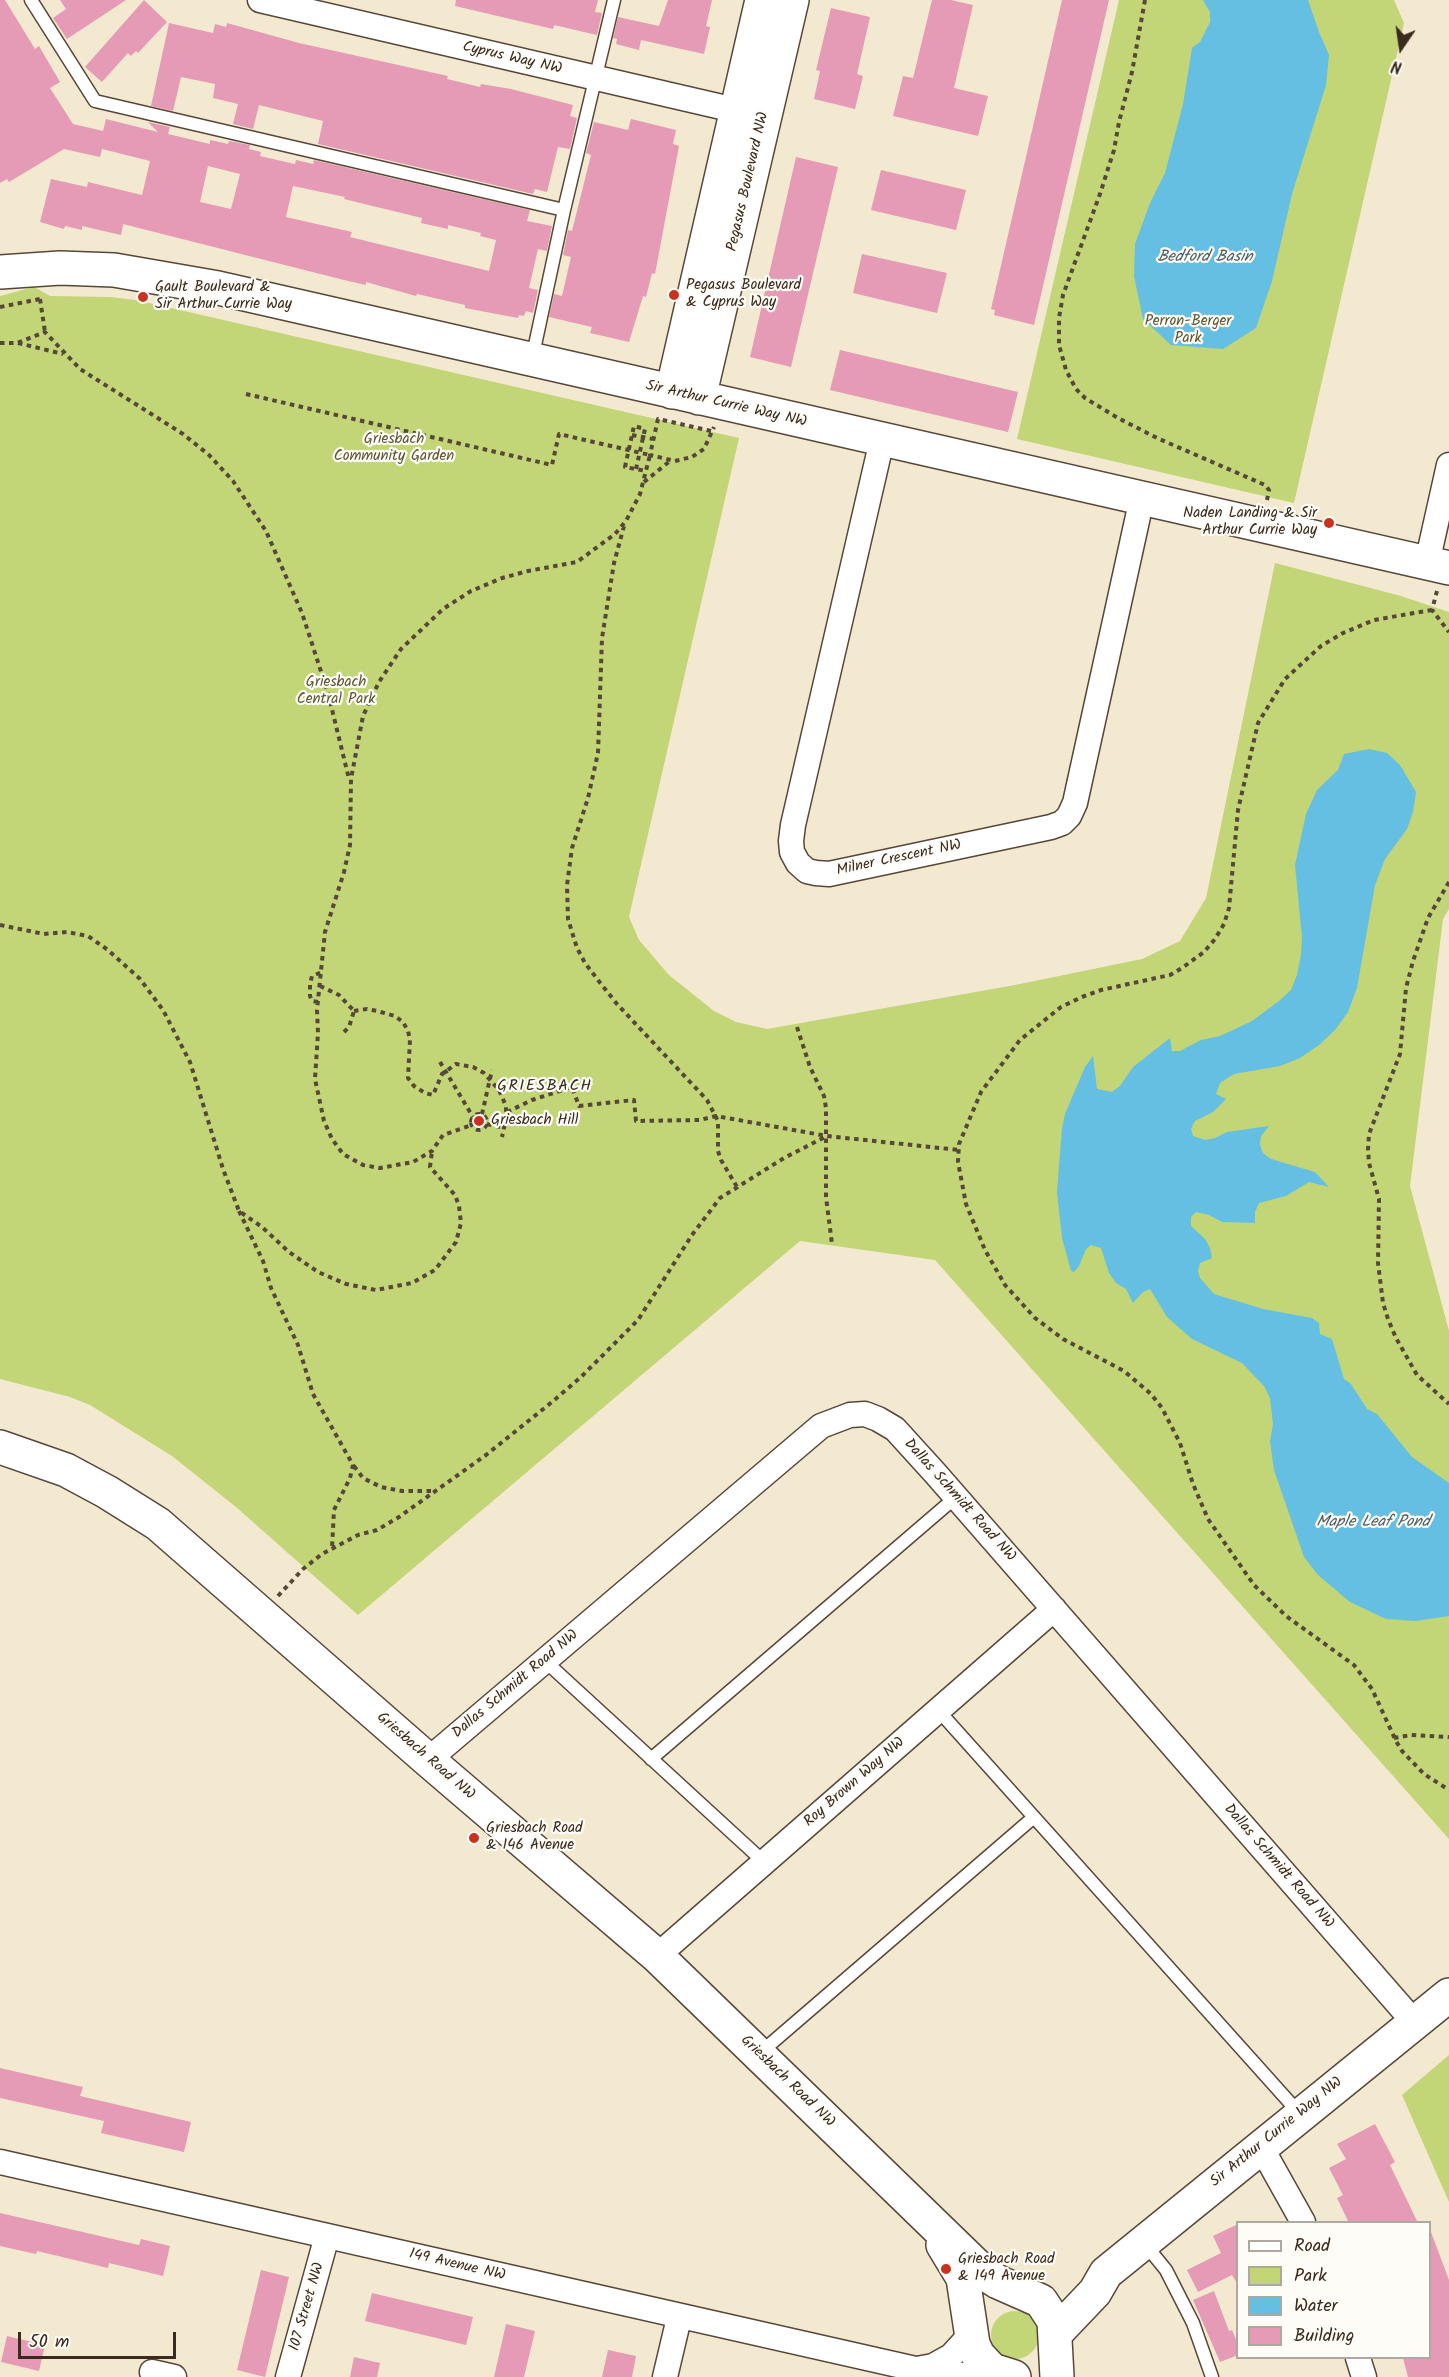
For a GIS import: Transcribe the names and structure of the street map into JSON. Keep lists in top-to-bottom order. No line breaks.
{"streets":{"street":["Cyprus Way NW","Pegasus Boulevard NW","Sir Arthur Currie Way NW","Milner Crescent NW","Dallas Schmidt Road NW","Griesbach Road NW","Roy Brown Way NW","149 Avenue NW","107 Street NW"]},"crossings":[["Cyprus Way NW","Pegasus Boulevard NW"],["Pegasus Boulevard NW","Sir Arthur Currie Way NW"],["Sir Arthur Currie Way NW","Milner Crescent NW"],["Sir Arthur Currie Way NW","Dallas Schmidt Road NW"],["Sir Arthur Currie Way NW","Griesbach Road NW"],["Sir Arthur Currie Way NW","149 Avenue NW"],["Dallas Schmidt Road NW","Griesbach Road NW"],["Dallas Schmidt Road NW","Roy Brown Way NW"],["Griesbach Road NW","Roy Brown Way NW"],["Griesbach Road NW","149 Avenue NW"],["149 Avenue NW","107 Street NW"]],"districts":["GRIESBACH"],"water":["Bedford Basin","Maple Leaf Pond"],"parks":["Perron-Berger Park","Griesbach Community Garden","Griesbach Central Park"],"places":["Pegasus Boulevard & Cyprus Way","Gault Boulevard & Sir Arthur Currie Way","Naden Landing & Sir Arthur Currie Way","Griesbach Hill","Griesbach Road & 146 Avenue","Griesbach Road & 149 Avenue"],"legend":["Road","Park","Water","Building"],"scale_bar":"50 m","north":"bottom"}
